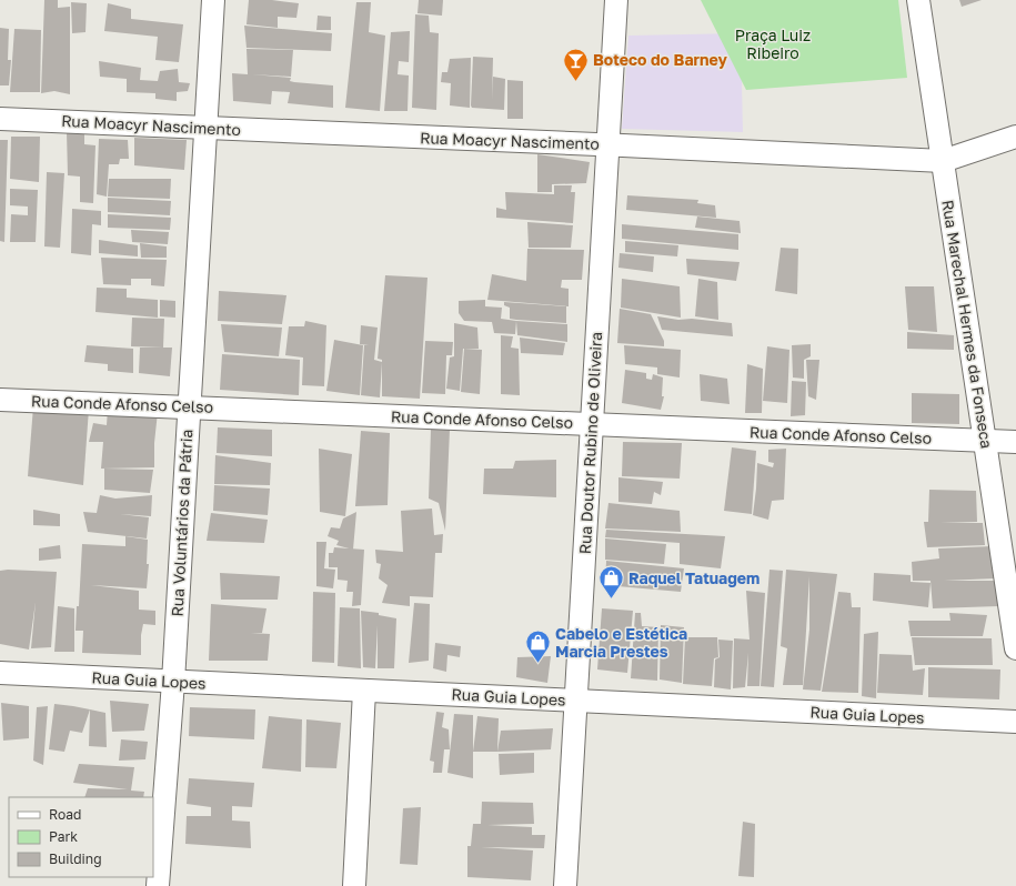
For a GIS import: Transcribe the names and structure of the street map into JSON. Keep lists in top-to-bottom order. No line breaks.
{"streets":{"street":["Rua Moacyr Nascimento","Rua Marechal Hermes da Fonseca","Rua Conde Afonso Celso","Rua Doutor Rubino de Oliveira","Rua Voluntários da Pátria","Rua Guia Lopes"]},"crossings":[["Rua Moacyr Nascimento","Rua Marechal Hermes da Fonseca"],["Rua Moacyr Nascimento","Rua Doutor Rubino de Oliveira"],["Rua Moacyr Nascimento","Rua Voluntários da Pátria"],["Rua Marechal Hermes da Fonseca","Rua Conde Afonso Celso"],["Rua Conde Afonso Celso","Rua Doutor Rubino de Oliveira"],["Rua Conde Afonso Celso","Rua Voluntários da Pátria"],["Rua Doutor Rubino de Oliveira","Rua Guia Lopes"],["Rua Voluntários da Pátria","Rua Guia Lopes"]],"parks":["Praça Luiz Ribeiro"],"places":{"bar":["Boteco do Barney"],"shop":["Raquel Tatuagem","Cabelo e Estética Marcia Prestes"]},"legend":["Road","Park","Building"]}
